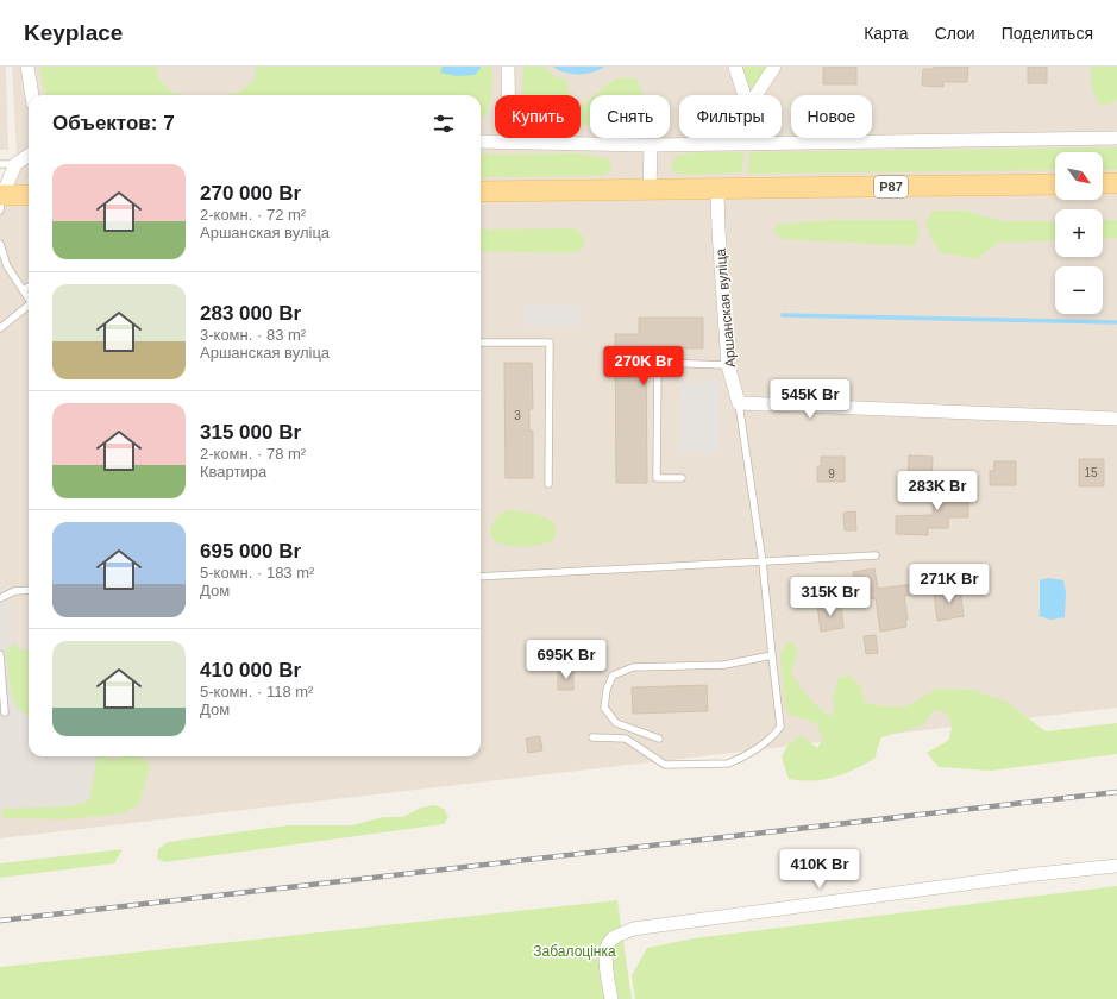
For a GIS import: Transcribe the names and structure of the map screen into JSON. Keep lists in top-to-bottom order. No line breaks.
{"streets":{"main road":["Р87"],"street":["Аршанская вуліца"]},"crossings":[["Р87","Аршанская вуліца"]],"parks":["Забалоцінка"],"house_numbers":["3","15","9"],"north":"bottom right","page":{"header":"Keyplace","nav":["Карта","Слои","Поделиться"],"chip":["Купить","Снять","Фильтры","Новое"],"heading":"Объектов: 7","map_buttons":["+","−"],"list":[{"name":"270 000 Br","note":"2-комн. · 72 m² · Аршанская вуліца"},{"name":"283 000 Br","note":"3-комн. · 83 m² · Аршанская вуліца"},{"name":"315 000 Br","note":"2-комн. · 78 m² · Квартира"},{"name":"695 000 Br","note":"5-комн. · 183 m² · Дом"},{"name":"410 000 Br","note":"5-комн. · 118 m² · Дом"}],"price":["270K Br","545K Br","283K Br","271K Br","315K Br","695K Br","410K Br"]}}
